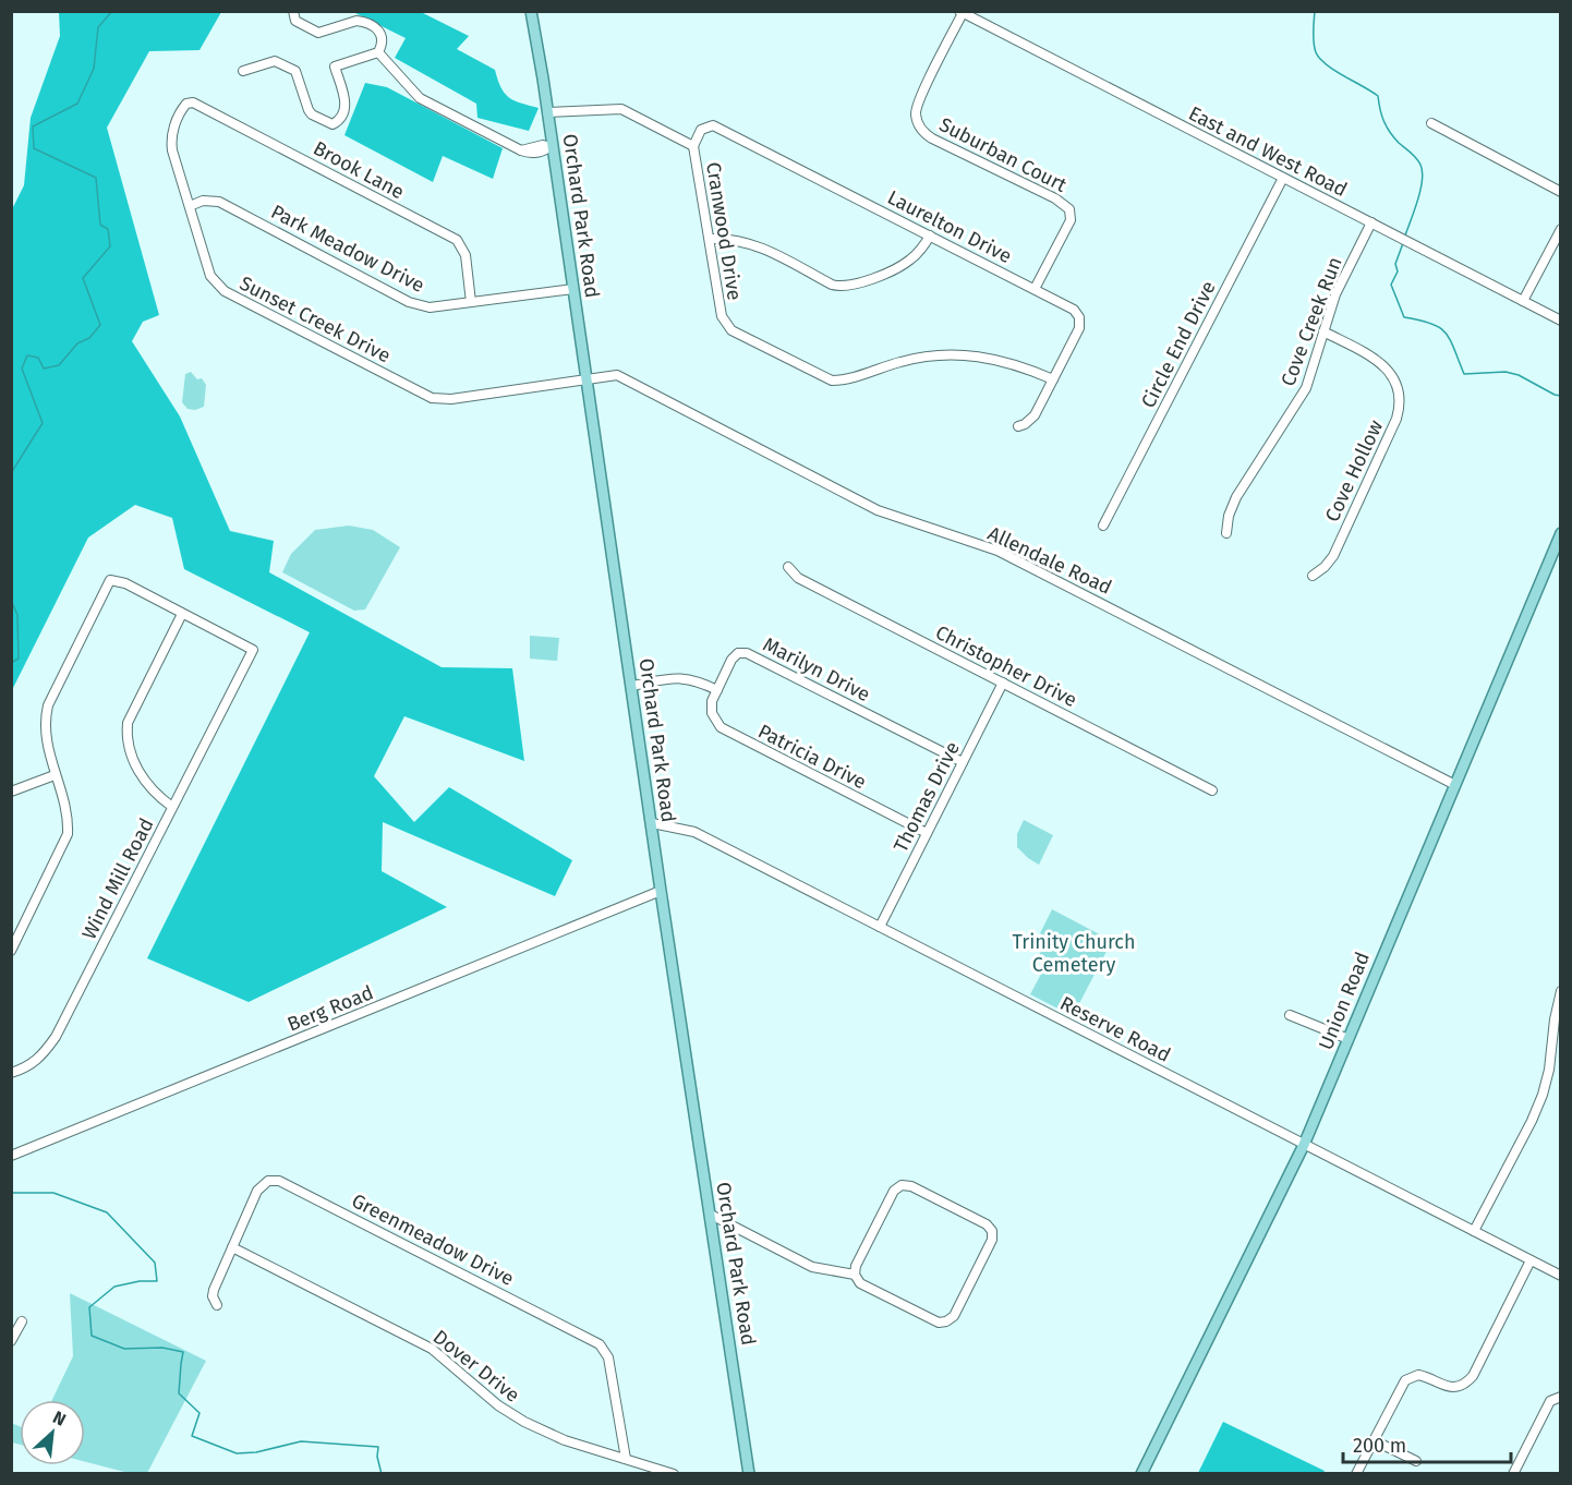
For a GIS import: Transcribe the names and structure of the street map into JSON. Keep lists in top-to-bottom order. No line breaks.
{"streets":{"main road":["Orchard Park Road","Union Road"],"street":["East and West Road","Suburban Court","Brook Lane","Laurelton Drive","Cranwood Drive","Park Meadow Drive","Sunset Creek Drive","Cove Creek Run","Circle End Drive","Cove Hollow","Allendale Road","Christopher Drive","Marilyn Drive","Patricia Drive","Thomas Drive","Wind Mill Road","Berg Road","Reserve Road","Greenmeadow Drive","Dover Drive"]},"crossings":[["East and West Road","Suburban Court"],["East and West Road","Cove Creek Run"],["East and West Road","Circle End Drive"],["Suburban Court","Laurelton Drive"],["Brook Lane","Park Meadow Drive"],["Brook Lane","Sunset Creek Drive"],["Orchard Park Road","Park Meadow Drive"],["Orchard Park Road","Sunset Creek Drive"],["Orchard Park Road","Allendale Road"],["Orchard Park Road","Berg Road"],["Orchard Park Road","Reserve Road"],["Laurelton Drive","Cranwood Drive"],["Park Meadow Drive","Sunset Creek Drive"],["Sunset Creek Drive","Allendale Road"],["Cove Creek Run","Cove Hollow"],["Allendale Road","Union Road"],["Christopher Drive","Thomas Drive"],["Marilyn Drive","Patricia Drive"],["Marilyn Drive","Thomas Drive"],["Patricia Drive","Thomas Drive"],["Thomas Drive","Reserve Road"],["Union Road","Reserve Road"],["Greenmeadow Drive","Dover Drive"]],"parks":["Trinity Church Cemetery"],"scale_bar":"200 m","north":"top right"}
